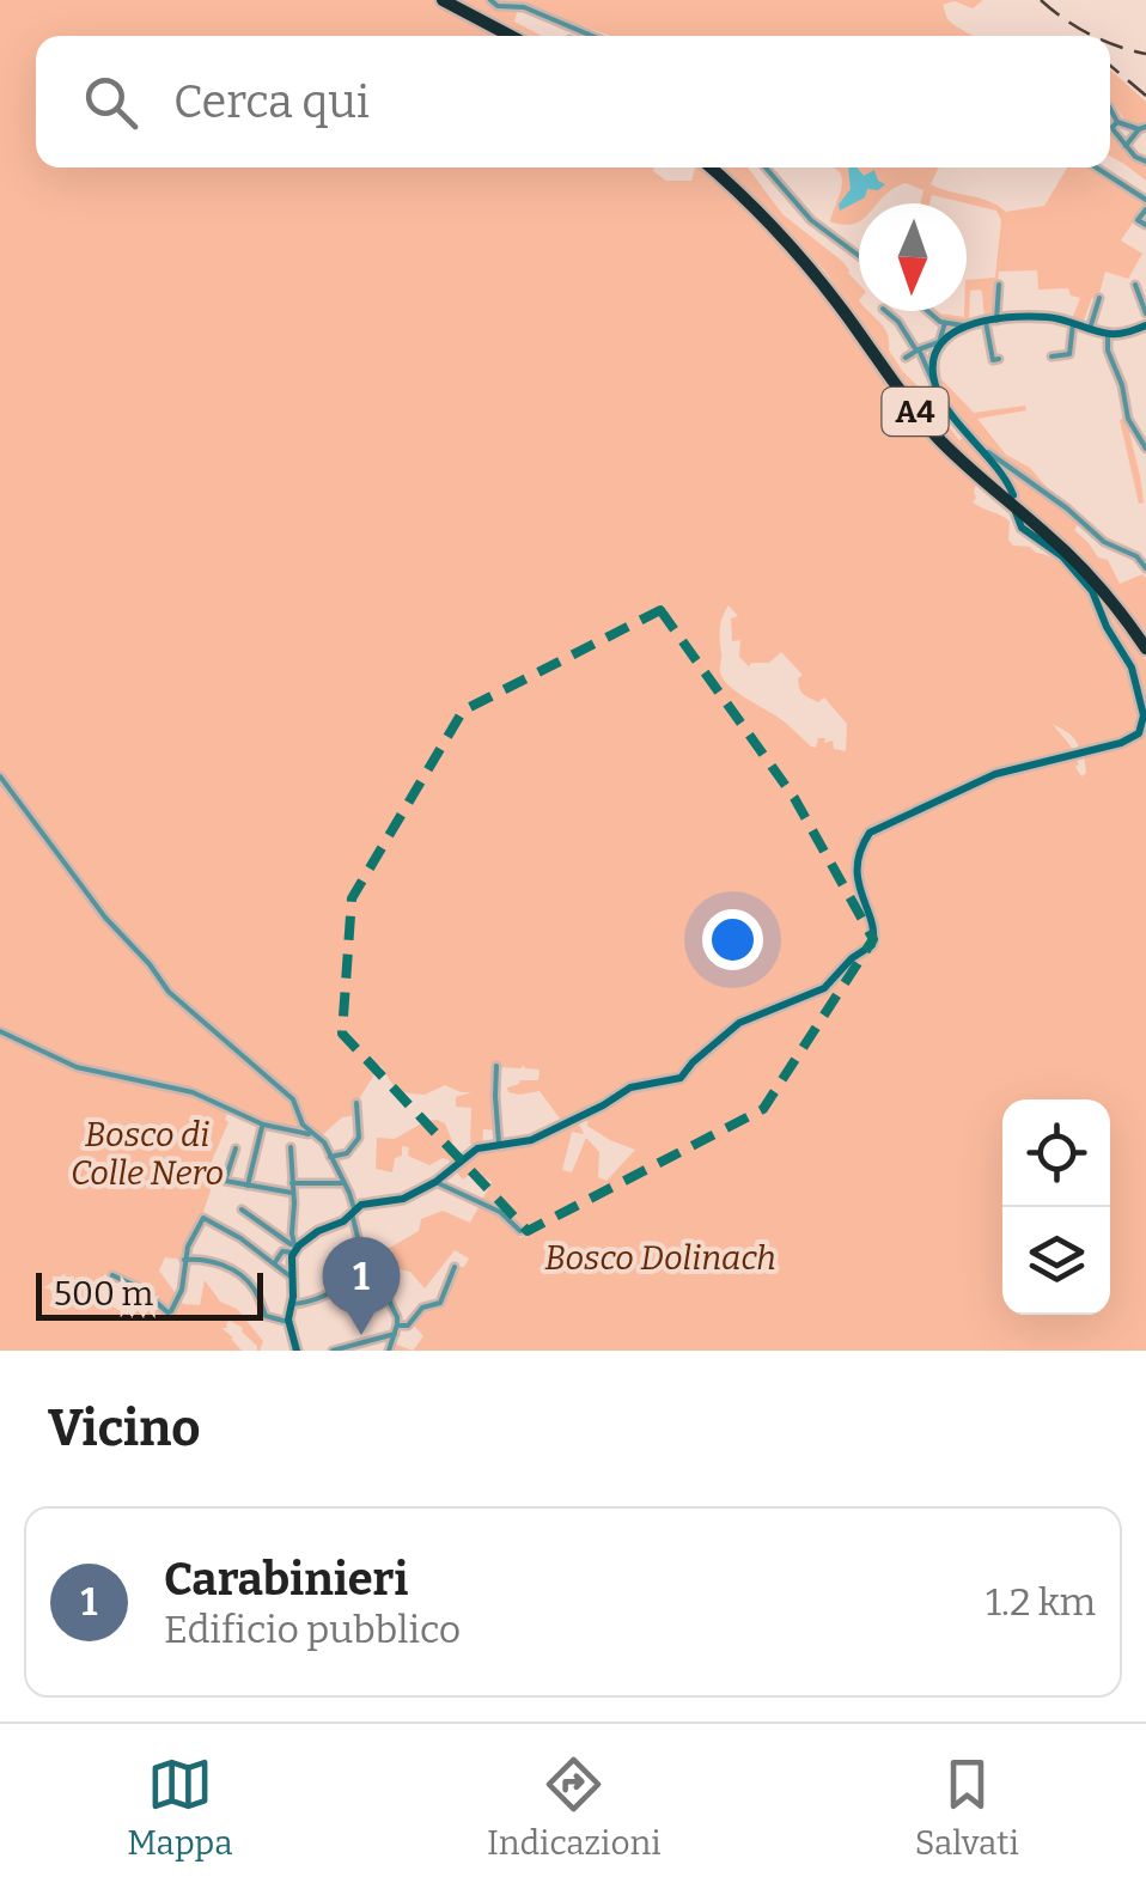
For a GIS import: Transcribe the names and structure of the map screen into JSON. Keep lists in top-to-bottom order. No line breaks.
{"streets":{"highway":["A4"]},"parks":["Bosco di Colle Nero","Bosco Dolinach"],"scale_bar":"500 m","north":"bottom","page":{"search":"Cerca qui","pins":"1","scale":"500 m","heading":"Vicino","list":[{"mark":"1","name":"Carabinieri","note":"Edificio pubblico","value":"1.2 km"}],"nav":["Mappa","Indicazioni","Salvati"]}}
